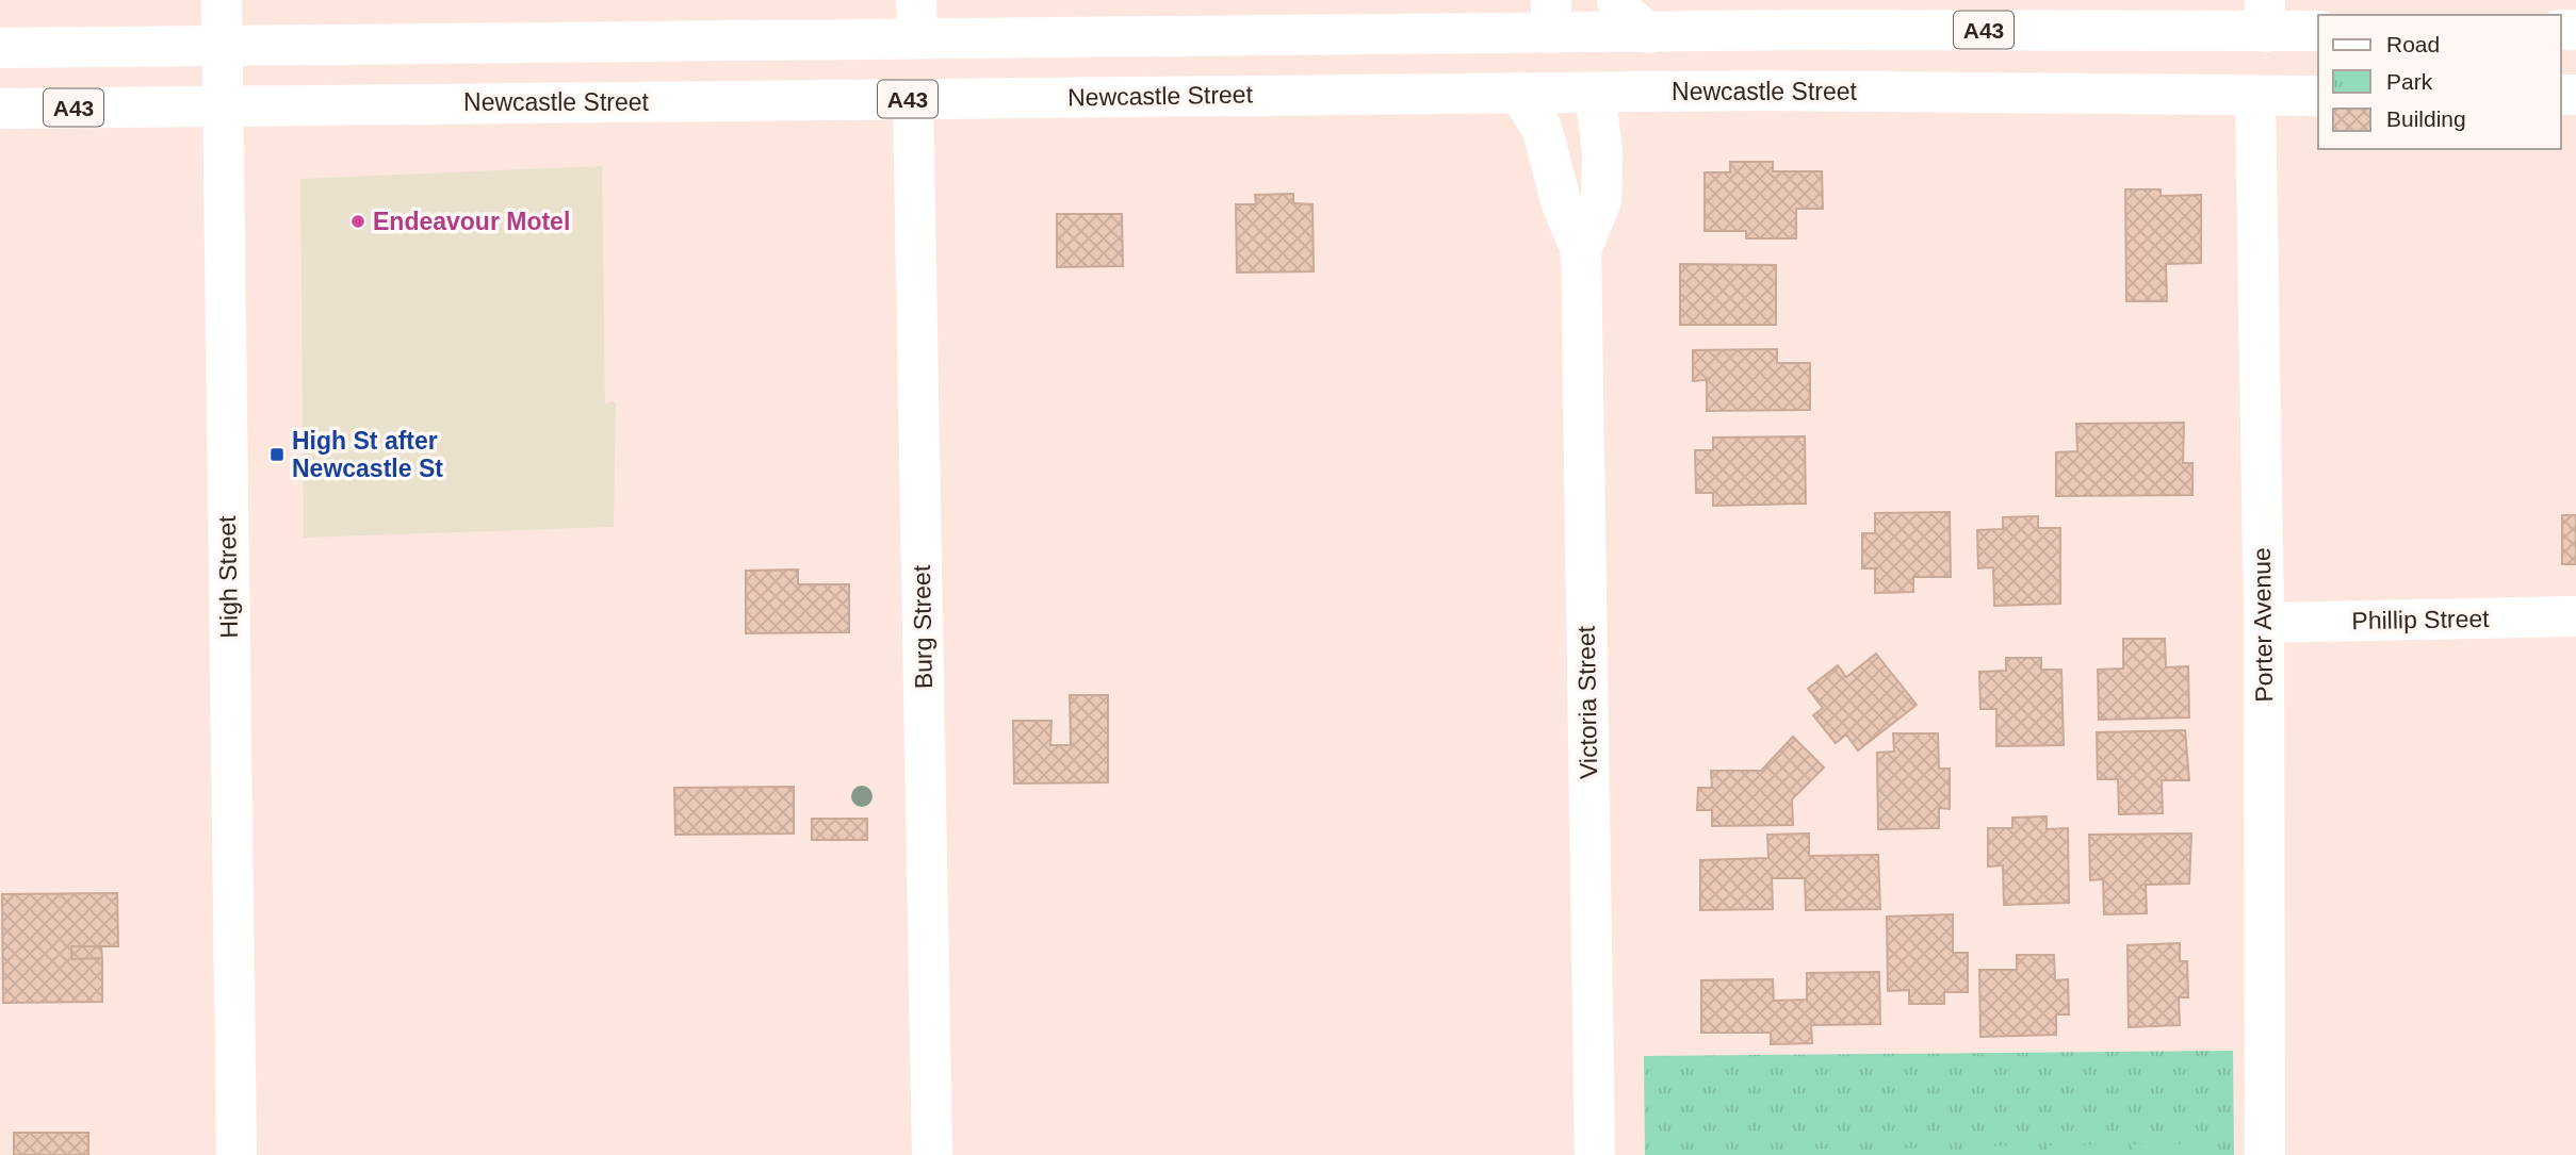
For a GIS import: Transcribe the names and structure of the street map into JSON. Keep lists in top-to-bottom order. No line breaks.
{"streets":{"main road":["A43","Newcastle Street","High Street","Phillip Street","Porter Avenue","Burg Street","Victoria Street"]},"crossings":[["A43","High Street"],["Newcastle Street","High Street"],["Newcastle Street","Porter Avenue"],["Newcastle Street","Burg Street"],["Newcastle Street","Victoria Street"],["Phillip Street","Porter Avenue"]],"places":{"other":["Endeavour Motel"],"transit":["High St after Newcastle St"]},"legend":["Road","Park","Building"]}
